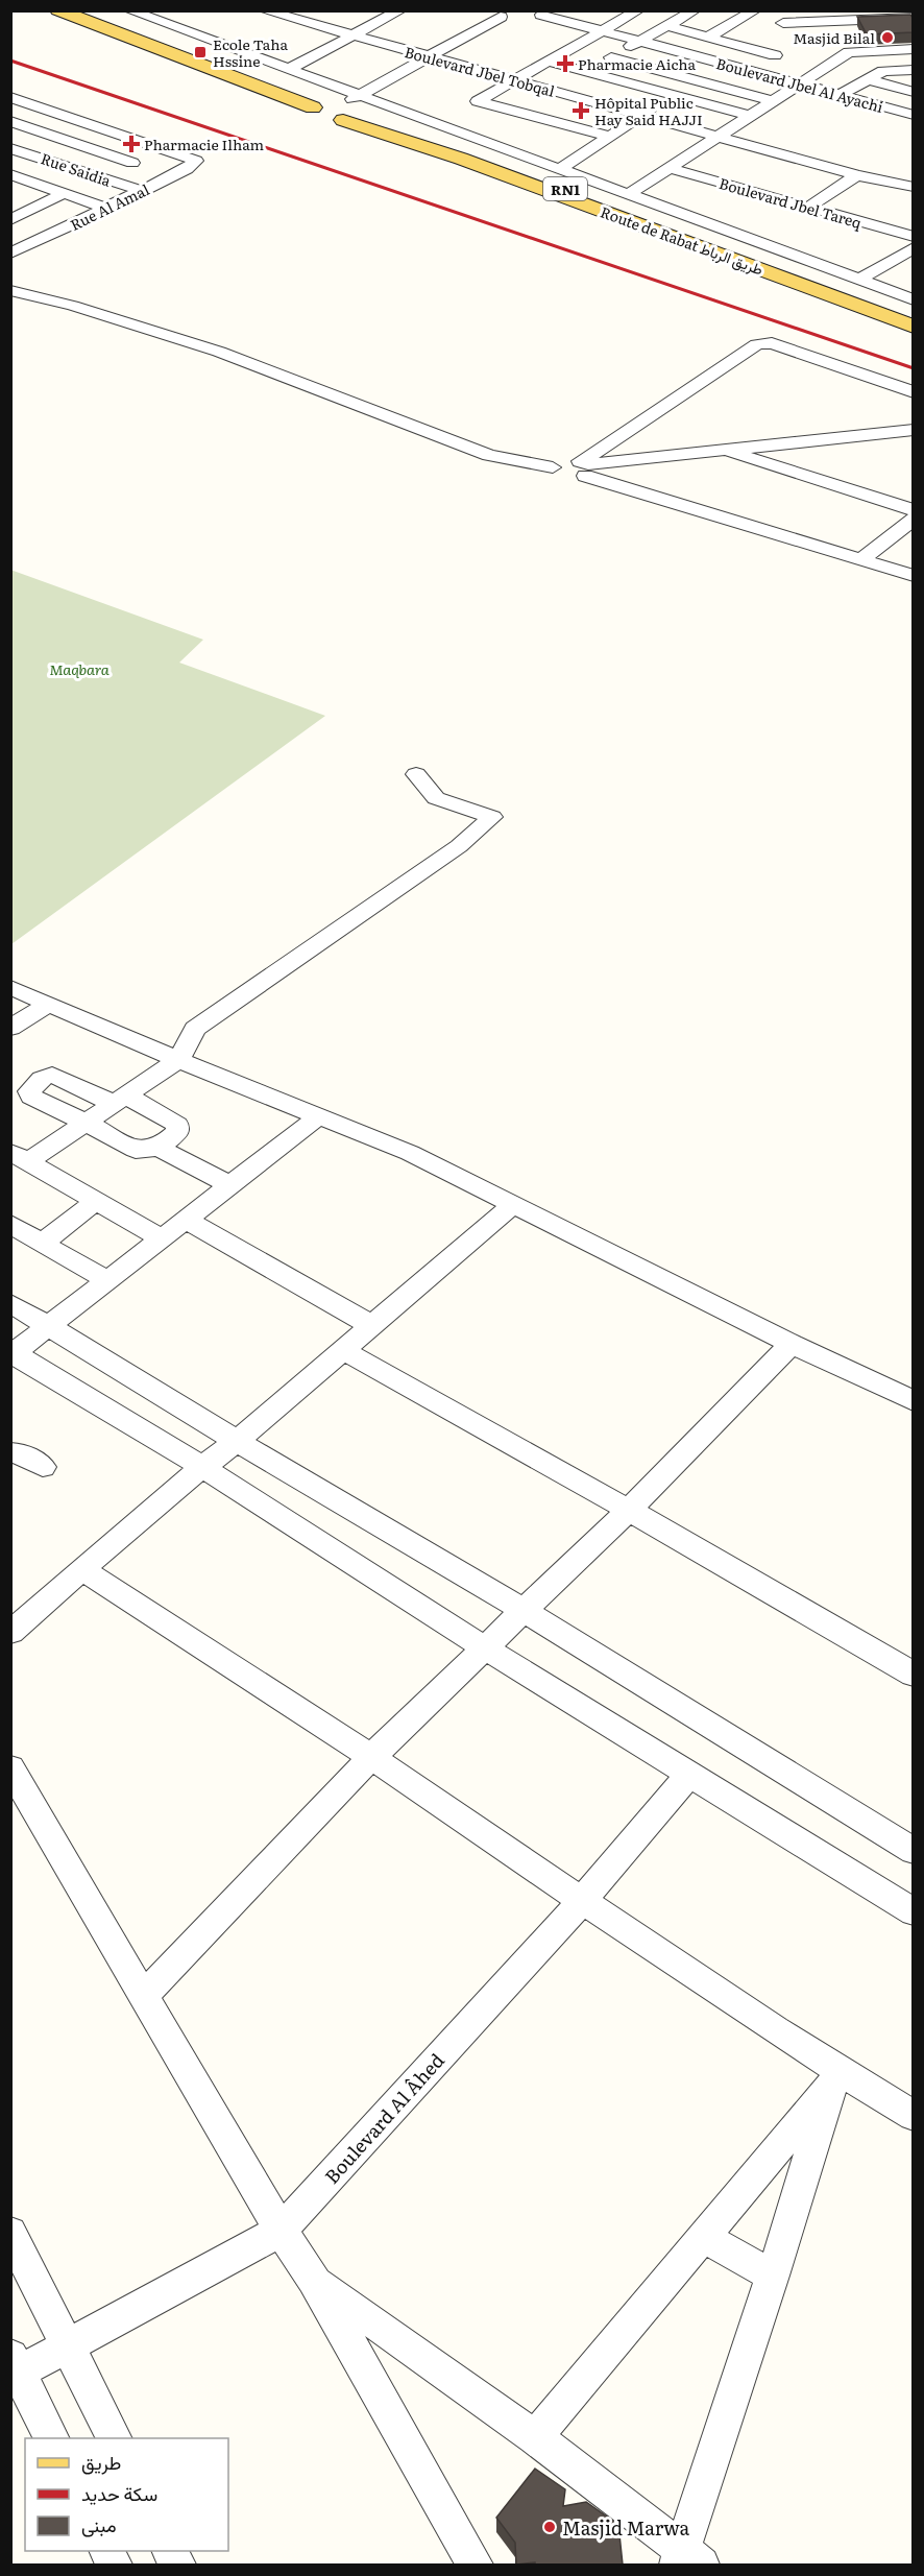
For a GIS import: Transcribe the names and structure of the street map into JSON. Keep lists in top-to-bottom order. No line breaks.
{"streets":{"main road":["RN1","Route de Rabat طريق الرباط"],"street":["Boulevard Jbel Tobqal","Boulevard Jbel Al Ayachi","Rue Saidia","Boulevard Jbel Tareq","Rue Al Amal","Boulevard Al Âhed"]},"crossings":[["Rue Saidia","Rue Al Amal"],["RN1","Route de Rabat طريق الرباط"]],"parks":["Maqbara"],"places":{"other":["Masjid Bilal","Masjid Marwa"],"transit":["Ecole Taha Hssine"],"health":["Pharmacie Aicha","Hôpital Public Hay Said HAJJI","Pharmacie Ilham"]},"legend":["طريق","سكة حديد","مبنى"]}
